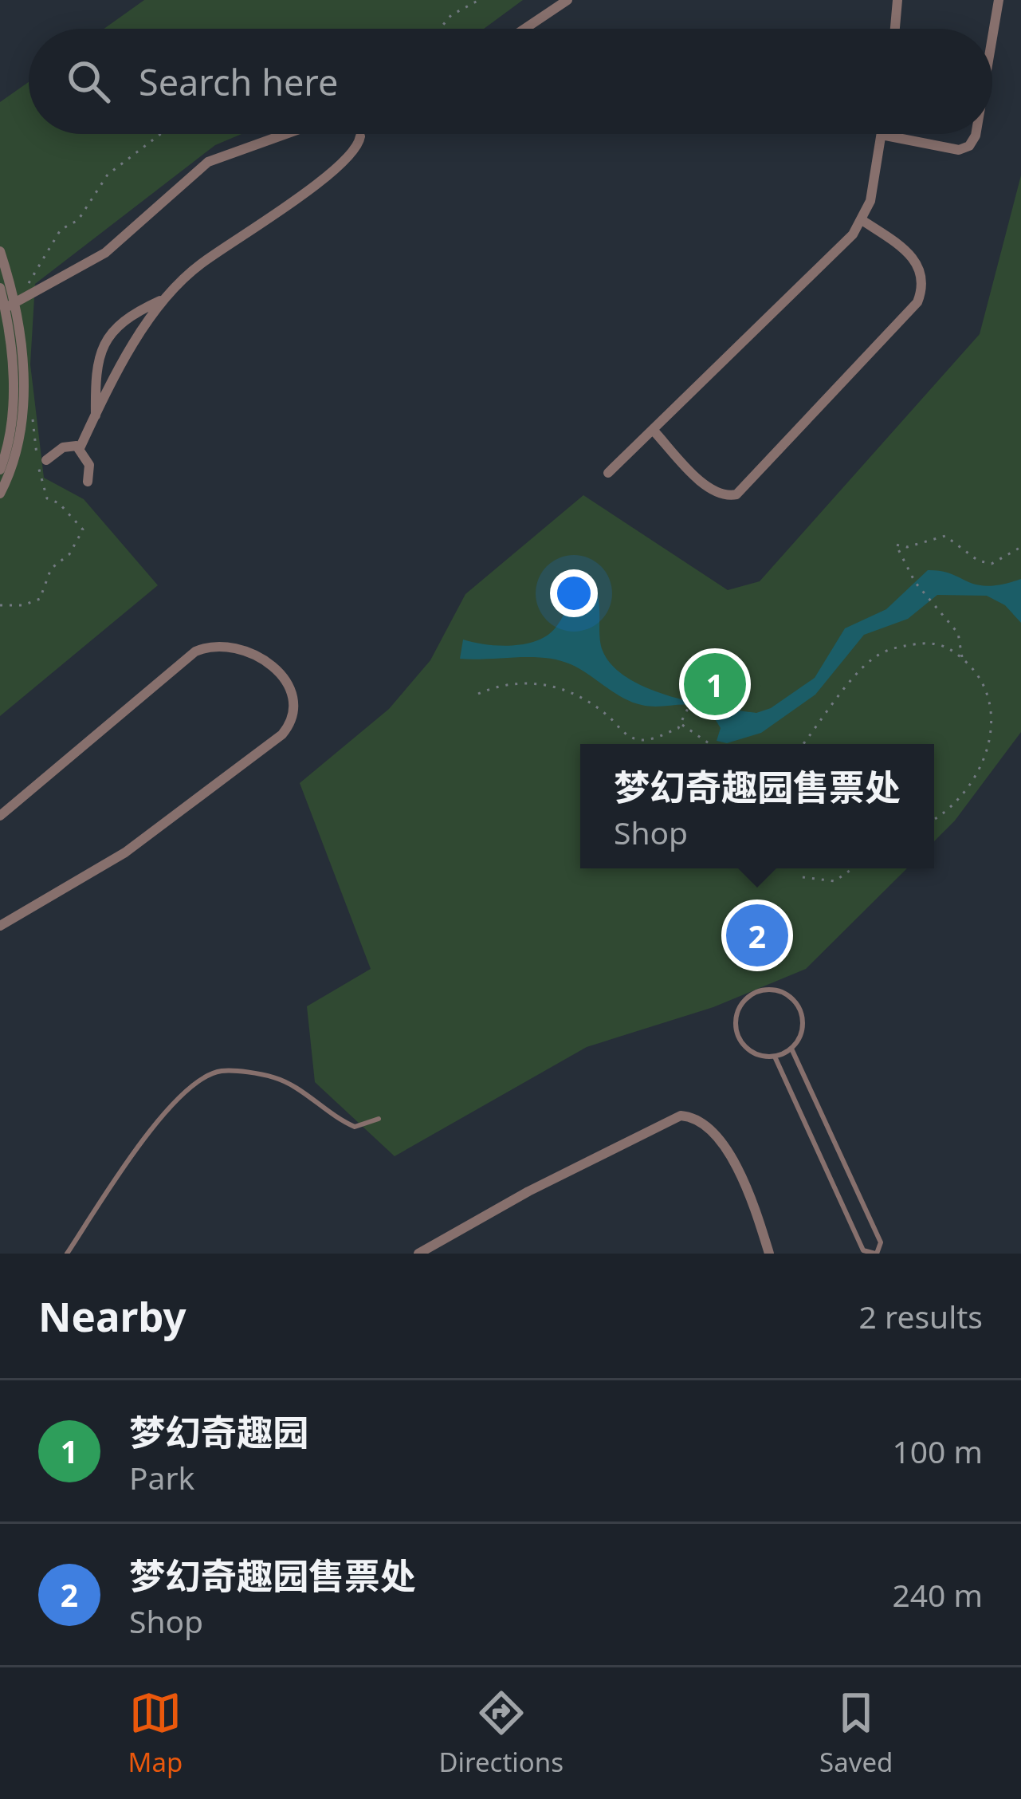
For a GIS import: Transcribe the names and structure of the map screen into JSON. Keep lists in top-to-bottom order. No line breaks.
{"page":{"search":"Search here","pins":["1","2"],"popup":["梦幻奇趣园售票处","Shop"],"heading":["Nearby","2 results"],"list":[{"mark":"1","name":"梦幻奇趣园","note":"Park","value":"100 m"},{"mark":"2","name":"梦幻奇趣园售票处","note":"Shop","value":"240 m"}],"nav":["Map","Directions","Saved"]}}
